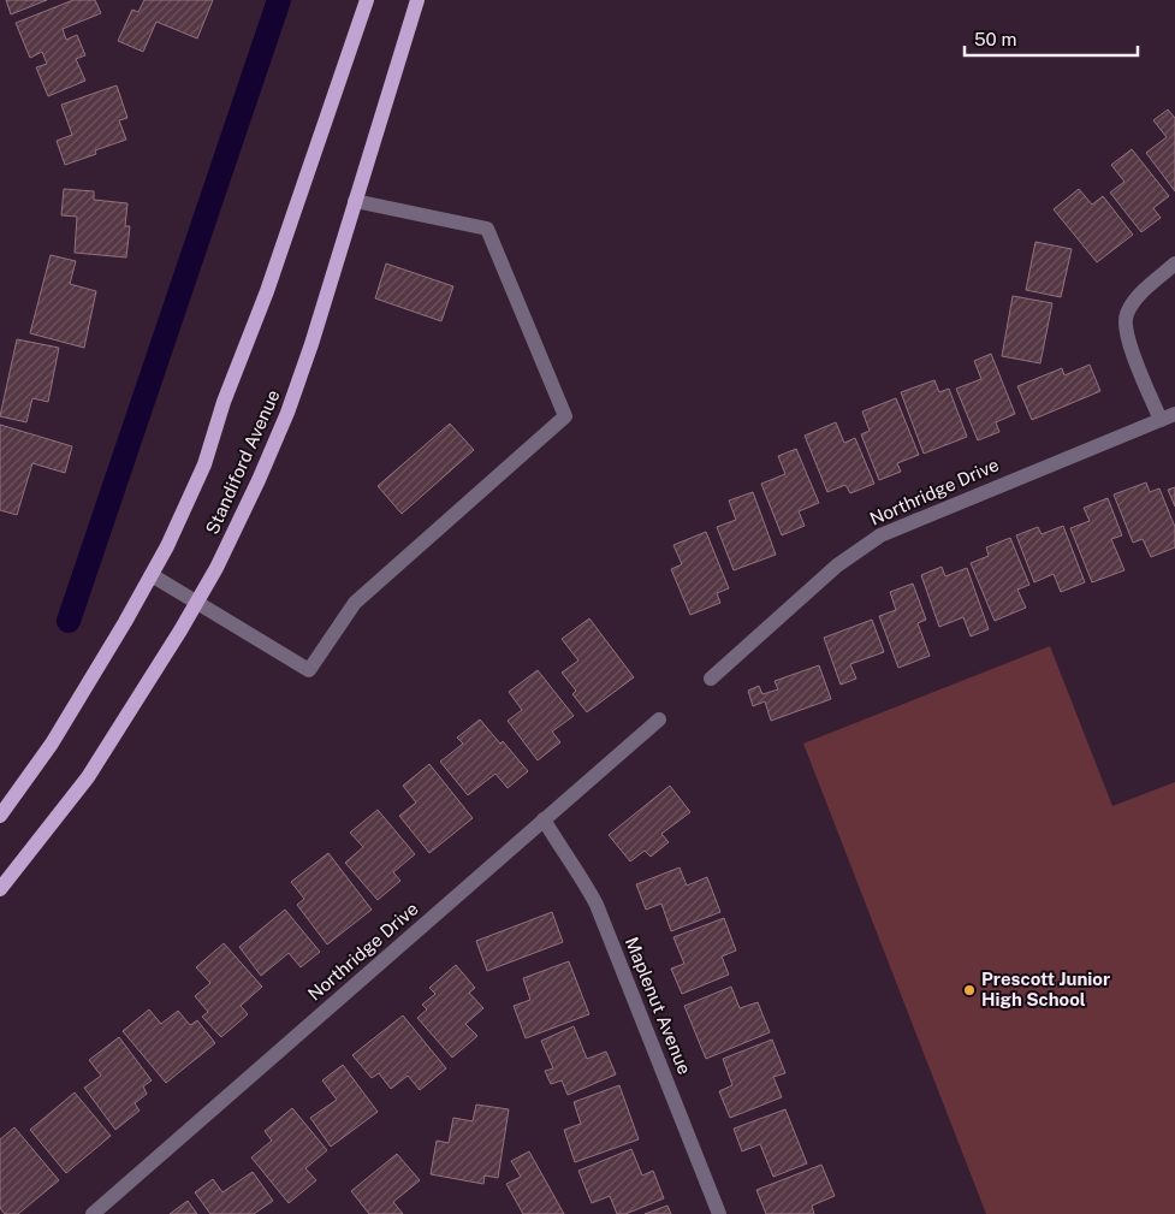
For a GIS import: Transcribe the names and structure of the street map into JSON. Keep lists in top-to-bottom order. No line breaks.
{"streets":{"main road":["Standiford Avenue"],"street":["Northridge Drive","Maplenut Avenue"]},"crossings":[["Northridge Drive","Maplenut Avenue"]],"places":["Prescott Junior High School"],"scale_bar":"50 m"}
